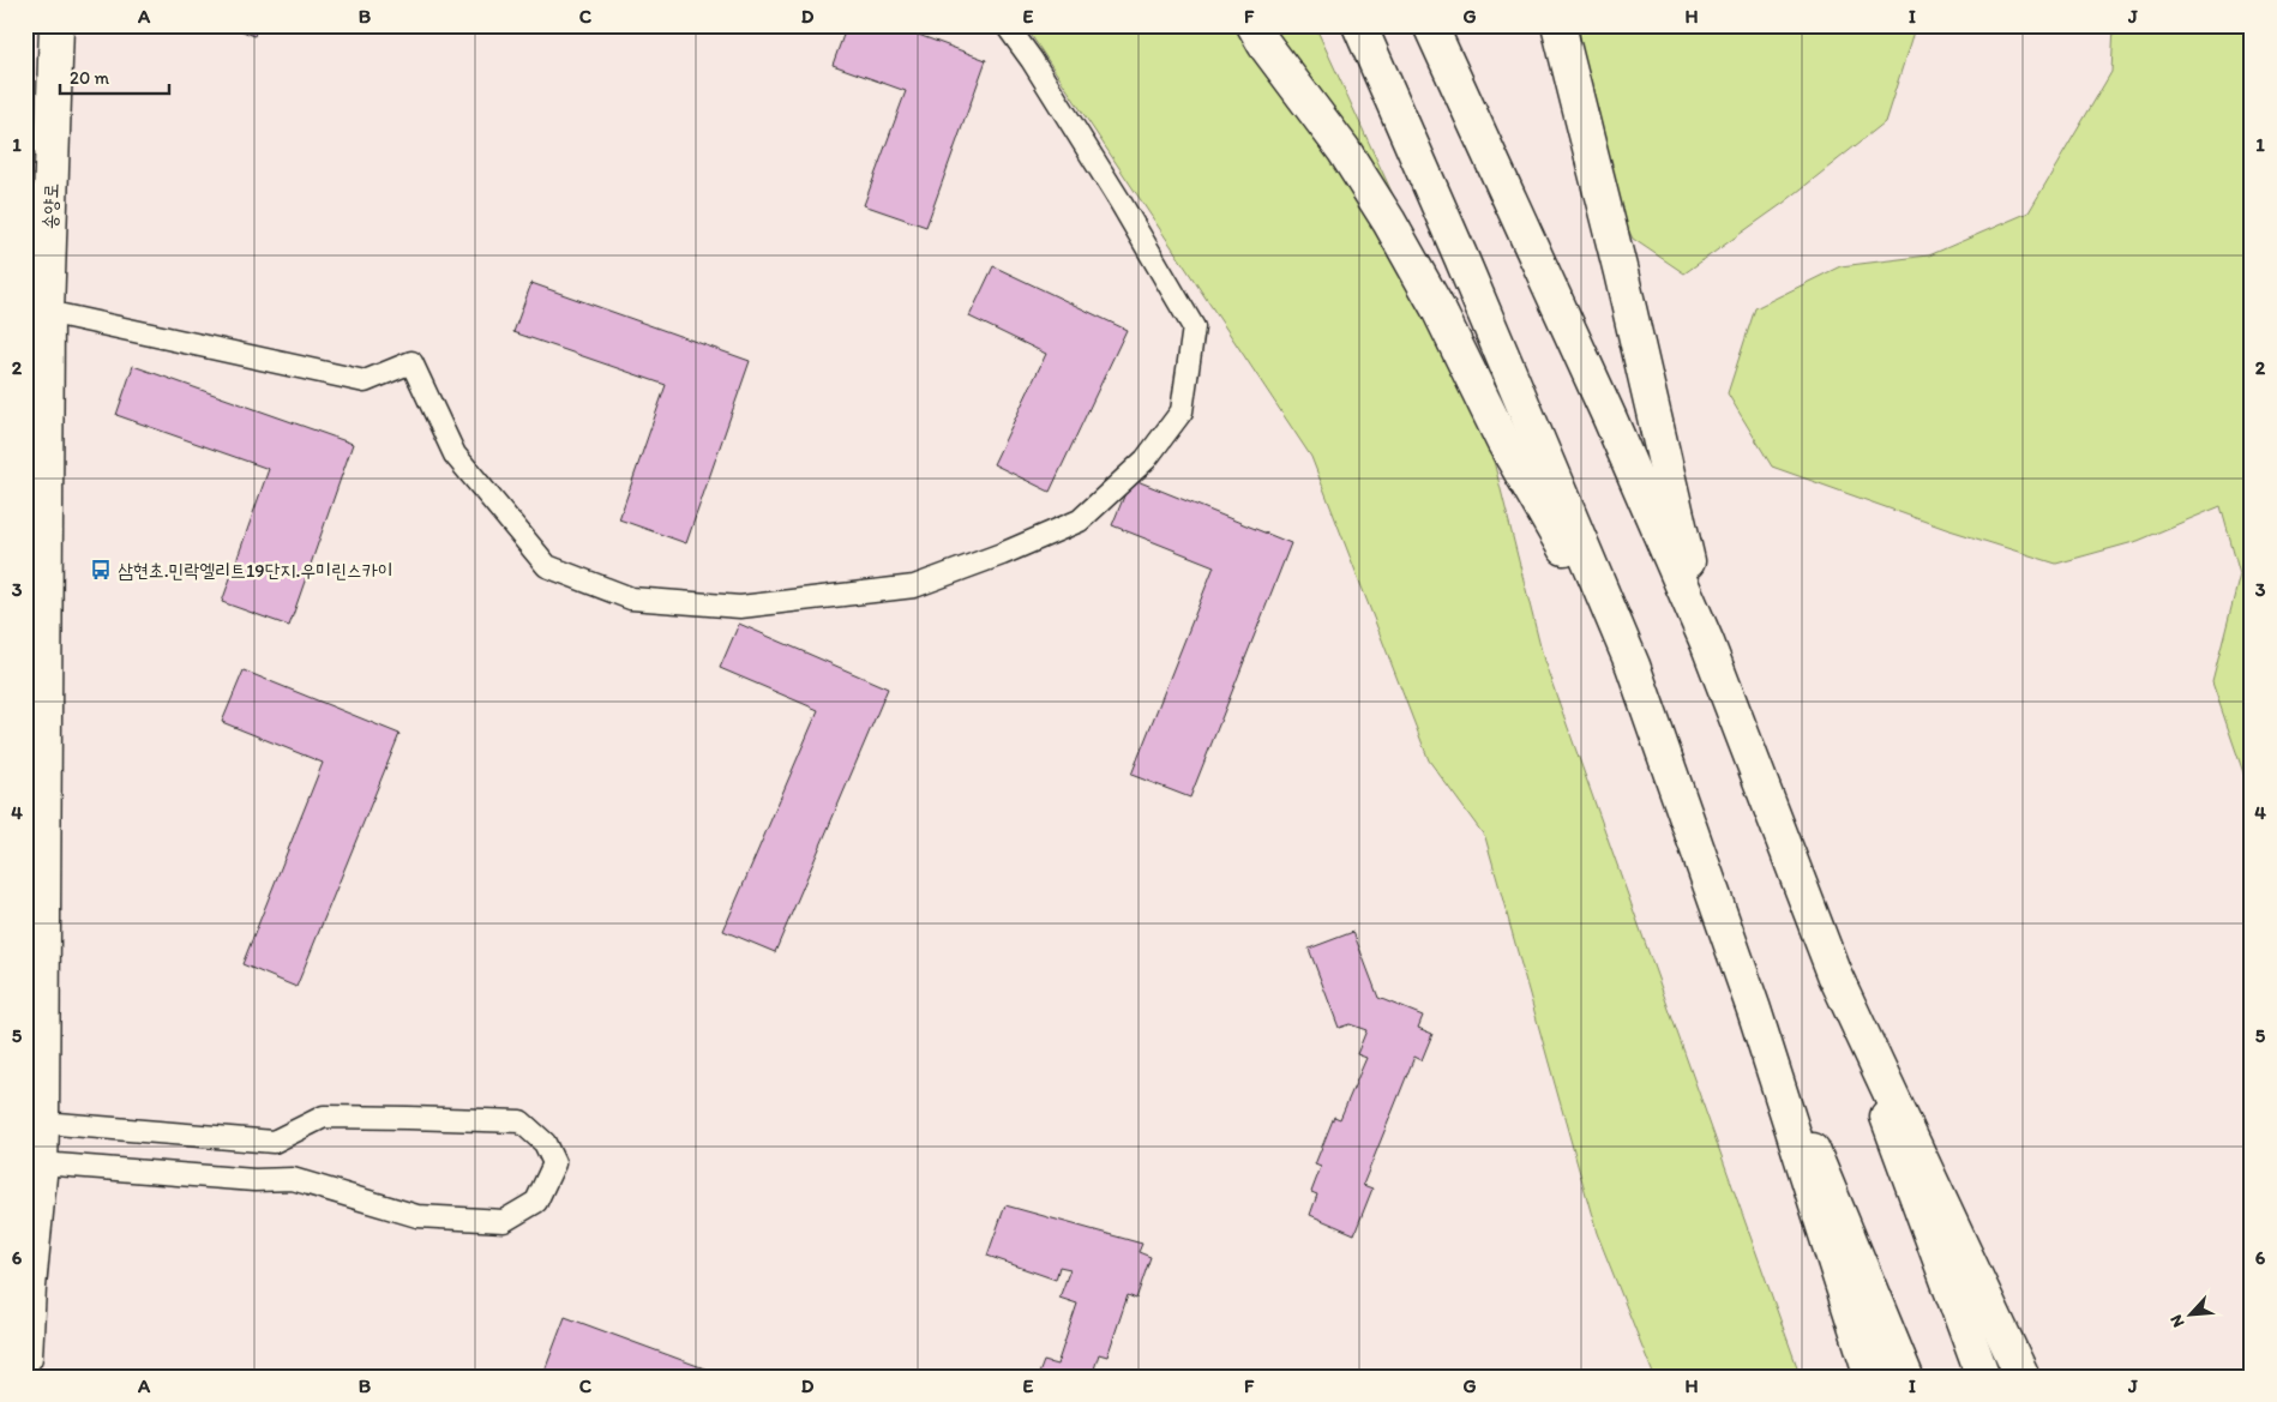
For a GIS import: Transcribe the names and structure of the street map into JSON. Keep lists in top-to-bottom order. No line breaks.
{"streets":{"main road":["송양로"]},"places":{"bus stop":["삼현초.민락엘리트19단지.우미린스카이"]},"scale_bar":"20 m","north":"bottom left","grid":{"columns":["A","B","C","D","E","F","G","H","I","J"],"rows":["1","2","3","4","5","6"]}}
